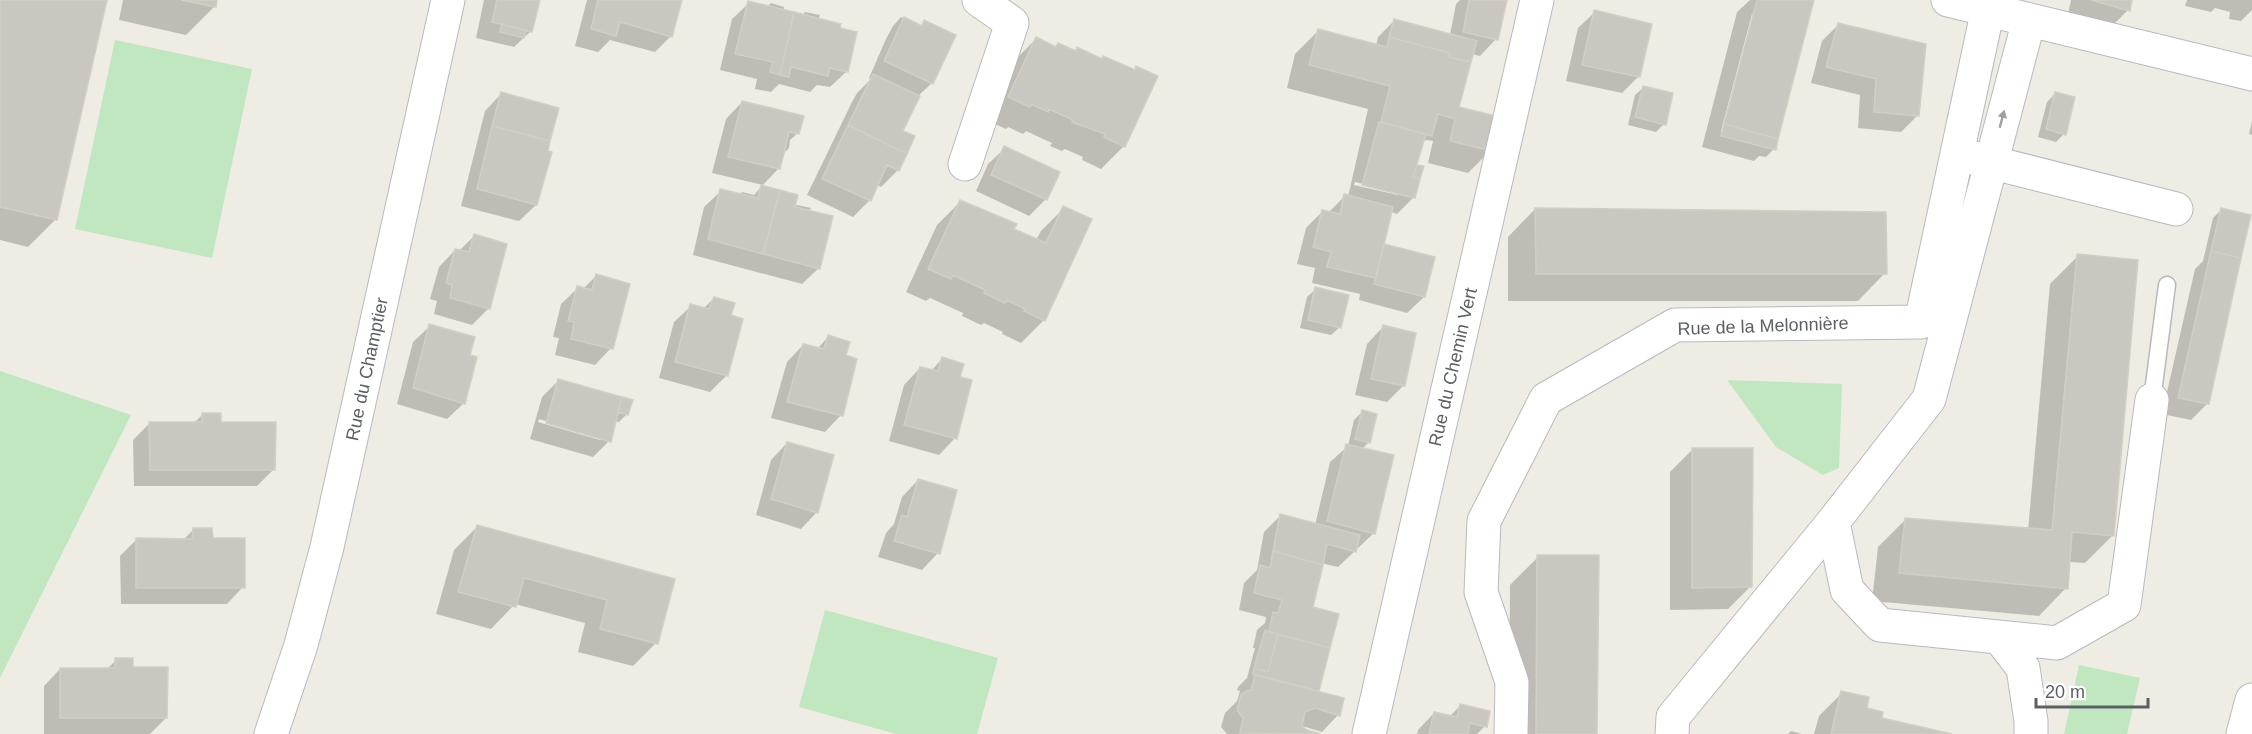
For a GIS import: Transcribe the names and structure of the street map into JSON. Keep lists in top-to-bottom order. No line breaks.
{"streets":{"street":["Rue de la Melonnière","Rue du Chemin Vert","Rue du Champtier"]},"scale_bar":"20 m"}
